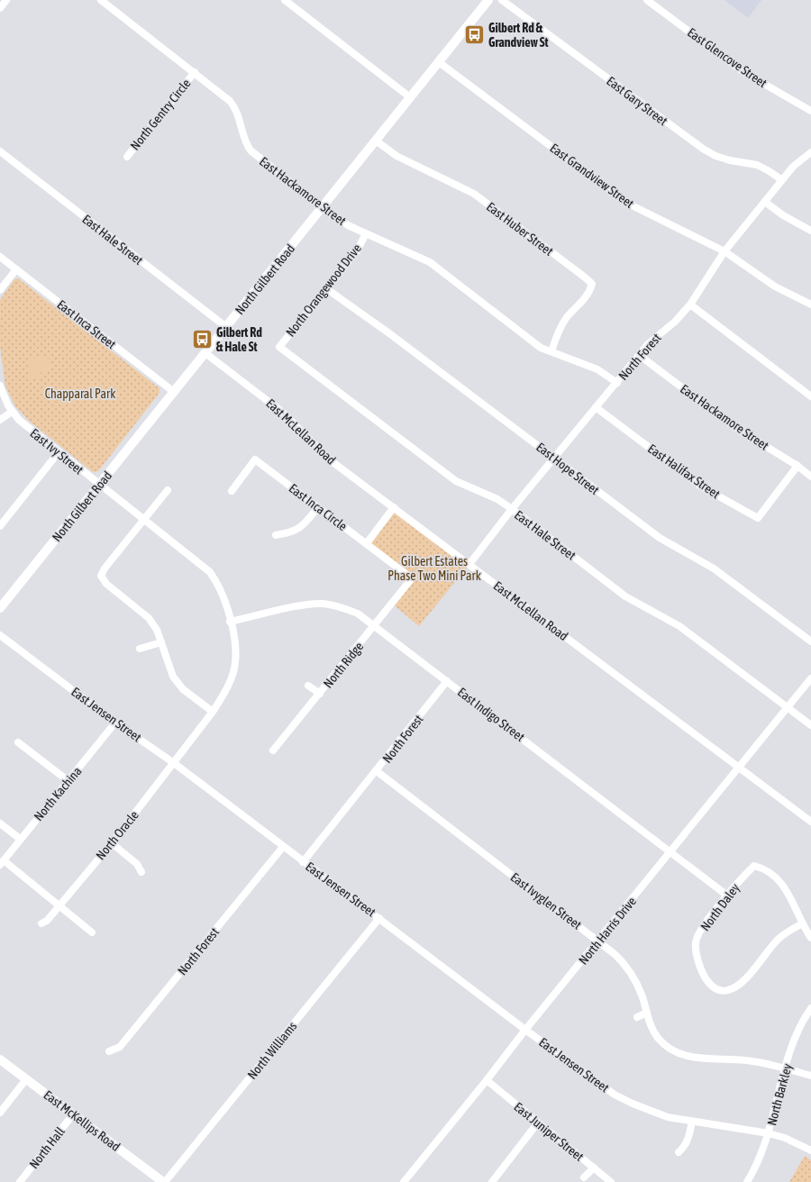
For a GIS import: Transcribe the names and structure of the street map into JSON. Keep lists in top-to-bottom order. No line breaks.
{"streets":{"main road":["North Gilbert Road","East McKellips Road"],"street":["East Glencove Street","East Gary Street","North Gentry Circle","East Grandview Street","East Hackamore Street","East Huber Street","East Hale Street","North Orangewood Drive","East Inca Street","North Forest","East McLellan Road","East Ivy Street","East Hope Street","East Halifax Street","East Inca Circle","North Ridge","East Jensen Street","East Indigo Street","North Kachina","North Oracle","East Ivyglen Street","North Daley","North Harris Drive","North Williams","North Barkley","East Juniper Street","North Hall"]},"crossings":[["East Gary Street","North Forest"],["North Gentry Circle","East Hackamore Street"],["East Grandview Street","North Gilbert Road"],["East Grandview Street","North Forest"],["East Hackamore Street","East Huber Street"],["East Hackamore Street","North Gilbert Road"],["East Hackamore Street","North Orangewood Drive"],["East Hackamore Street","North Forest"],["East Hackamore Street","East Halifax Street"],["East Huber Street","North Gilbert Road"],["East Hale Street","North Gilbert Road"],["East Hale Street","North Orangewood Drive"],["East Hale Street","North Forest"],["East Hale Street","North Harris Drive"],["North Gilbert Road","East Inca Street"],["North Gilbert Road","East McLellan Road"],["North Gilbert Road","East Ivy Street"],["North Orangewood Drive","East Hope Street"],["North Forest","East McLellan Road"],["North Forest","East Hope Street"],["North Forest","East Halifax Street"],["North Forest","East Jensen Street"],["North Forest","East Indigo Street"],["North Forest","East Ivyglen Street"],["East McLellan Road","North Harris Drive"],["East Ivy Street","East Indigo Street"],["East Inca Circle","North Ridge"],["North Ridge","East Indigo Street"],["East Jensen Street","North Kachina"],["East Jensen Street","North Oracle"],["East Jensen Street","North Harris Drive"],["East Jensen Street","North Williams"],["East Jensen Street","North Barkley"],["East Indigo Street","North Daley"],["East Indigo Street","North Harris Drive"],["East Ivyglen Street","North Harris Drive"],["East Ivyglen Street","North Barkley"],["North Harris Drive","East Juniper Street"],["North Williams","East McKellips Road"],["East McKellips Road","North Hall"]],"parks":["Chapparal Park","Gilbert Estates Phase Two Mini Park"],"places":{"bus stop":["Gilbert Rd & Grandview St","Gilbert Rd & Hale St"]}}
